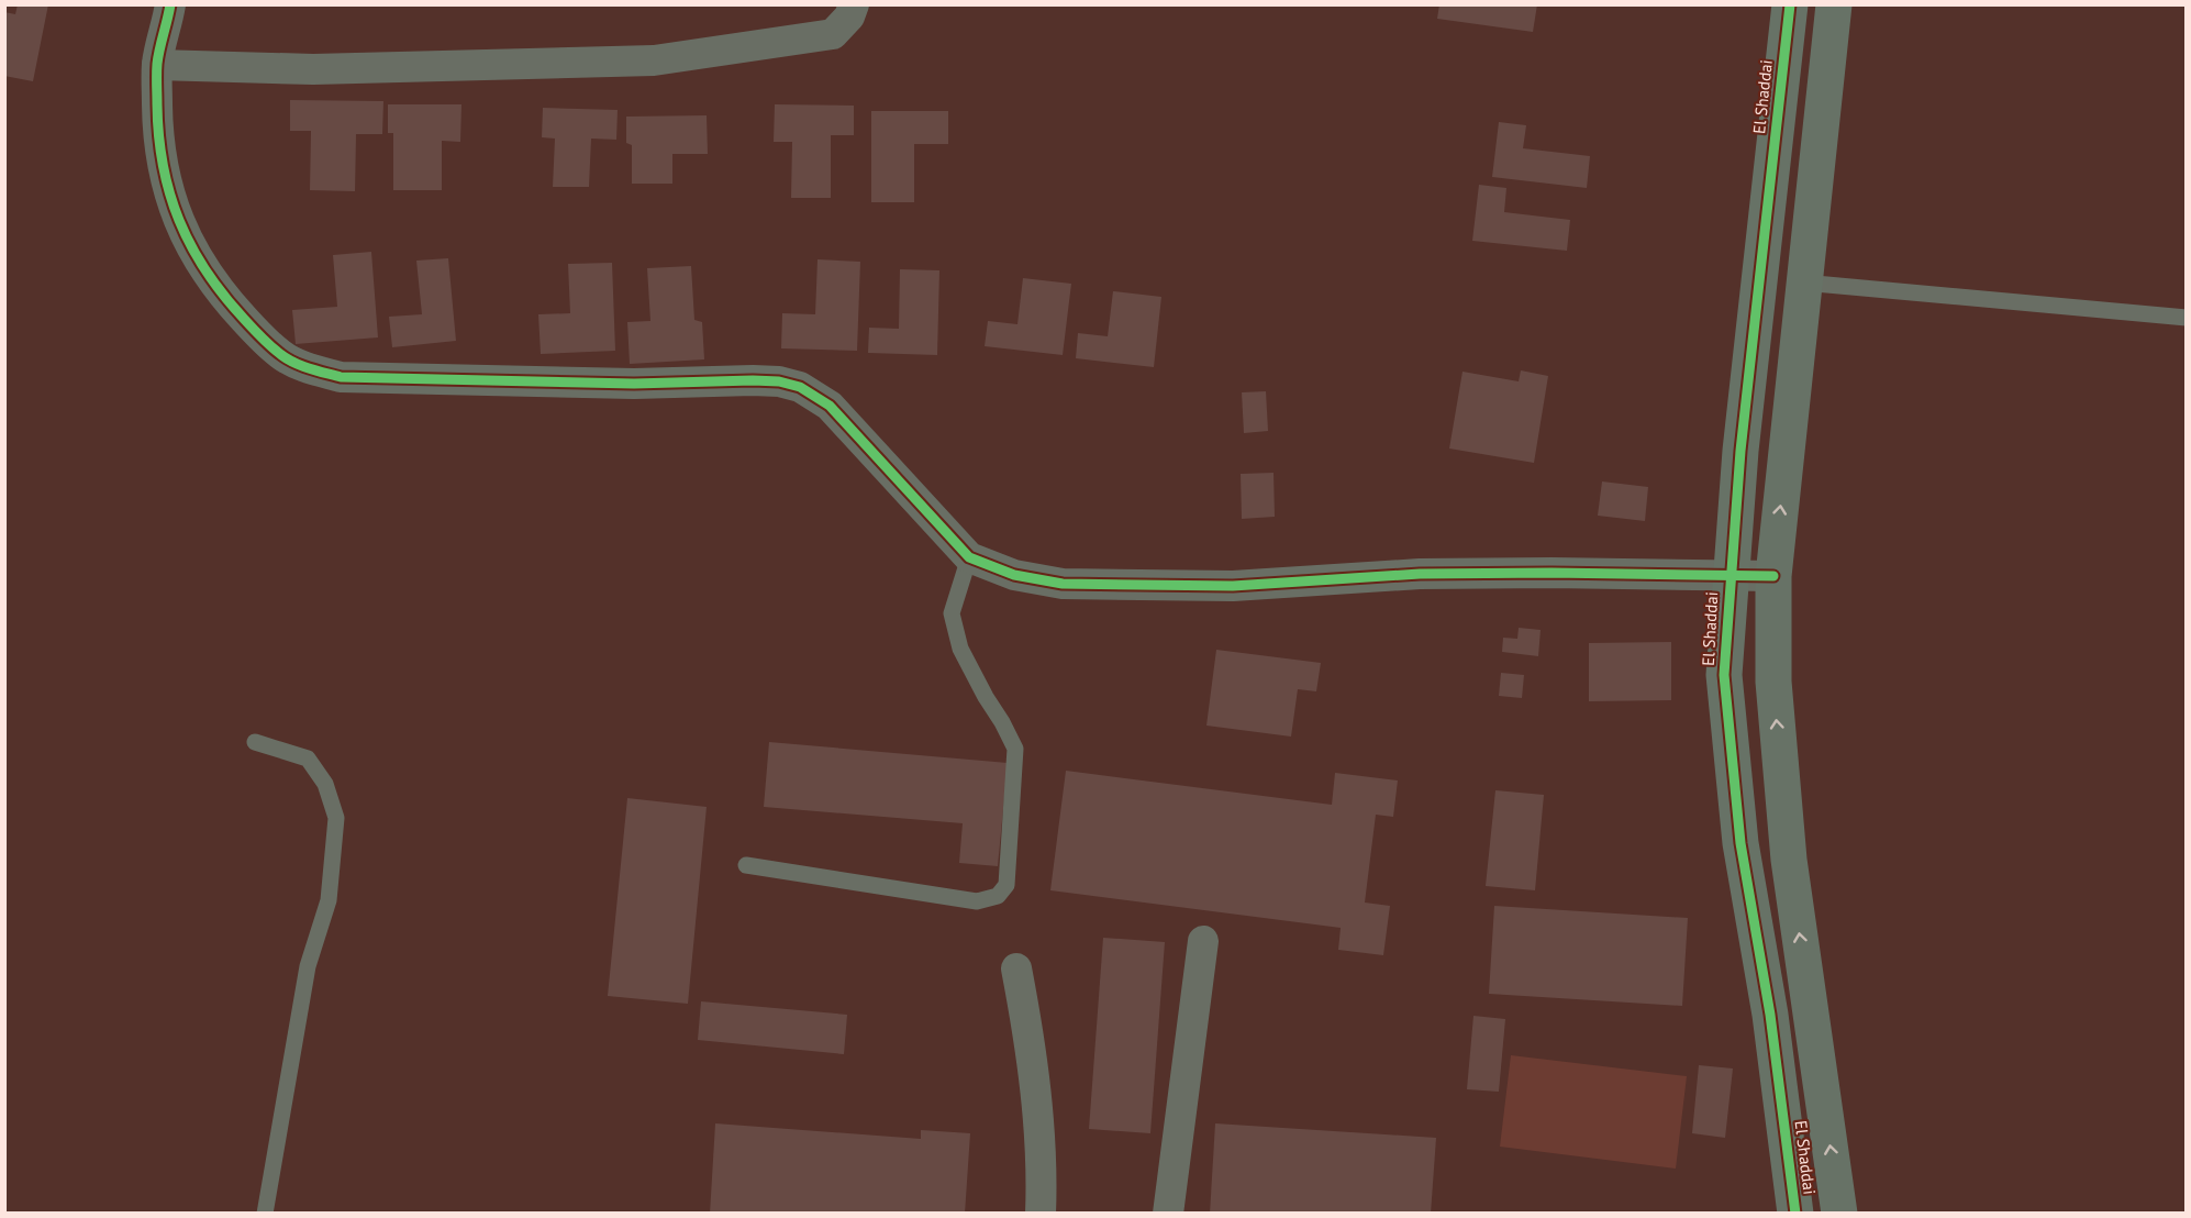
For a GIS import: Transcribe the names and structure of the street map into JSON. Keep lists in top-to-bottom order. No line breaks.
{"streets":{"street":["El Shaddai"]}}
